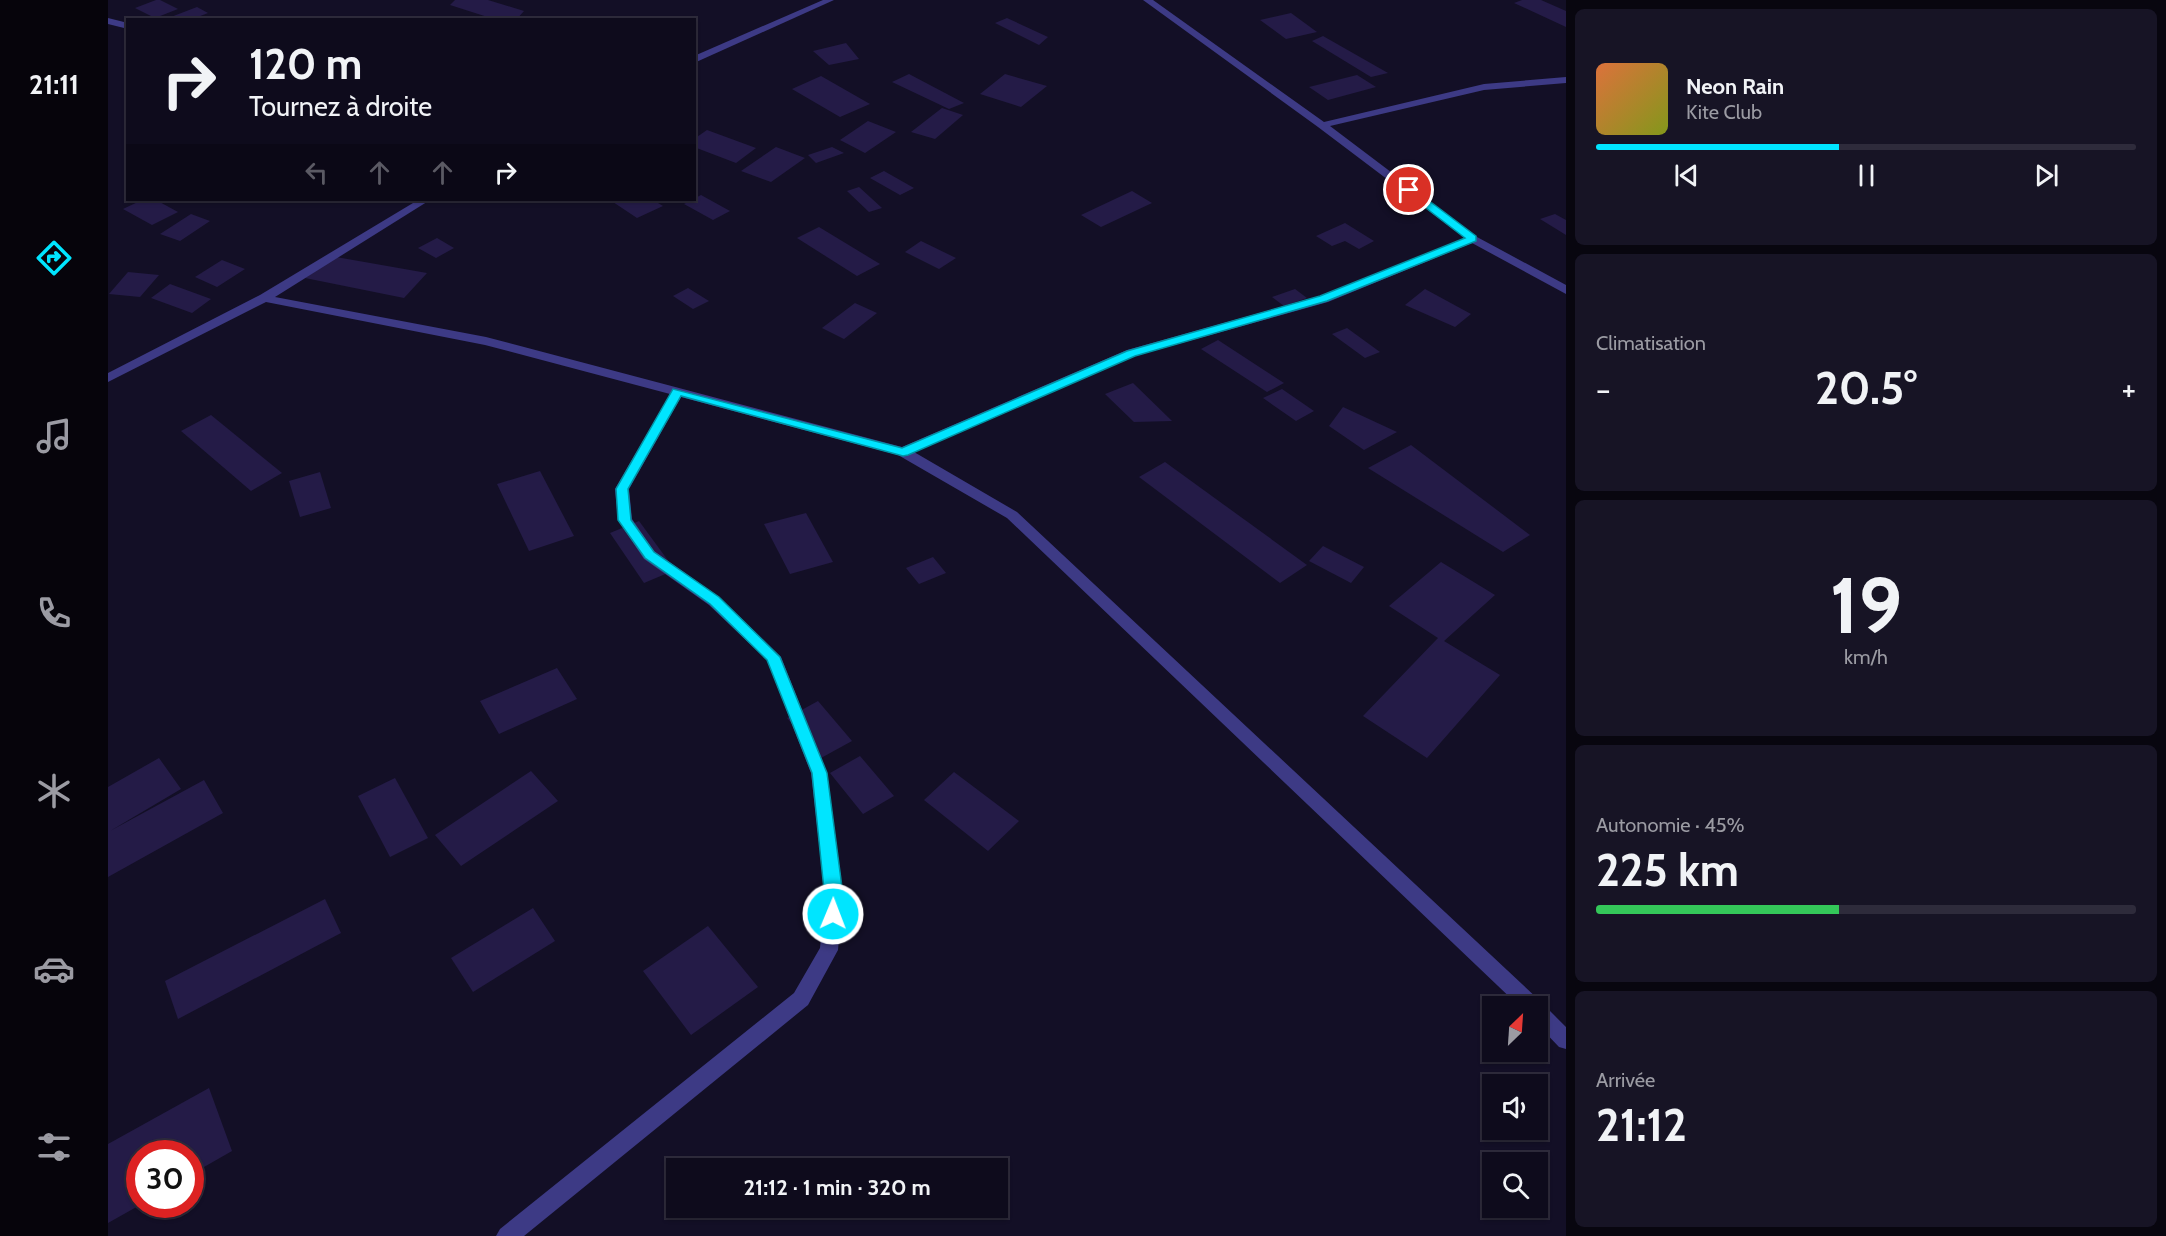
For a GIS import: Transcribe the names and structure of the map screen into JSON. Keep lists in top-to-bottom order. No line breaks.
{"north":"top right","page":{"tabs":"21:11","turn":["120 m","Tournez à droite"],"song":["Neon Rain","Kite Club"],"tile":["Climatisation",["19","km/h"],["Autonomie · 45%","225 km"],["Arrivée","21:12"]],"heat":["−","20.5°","+"],"limit":"30","trip":"21:12 · 1 min · 320 m"}}
